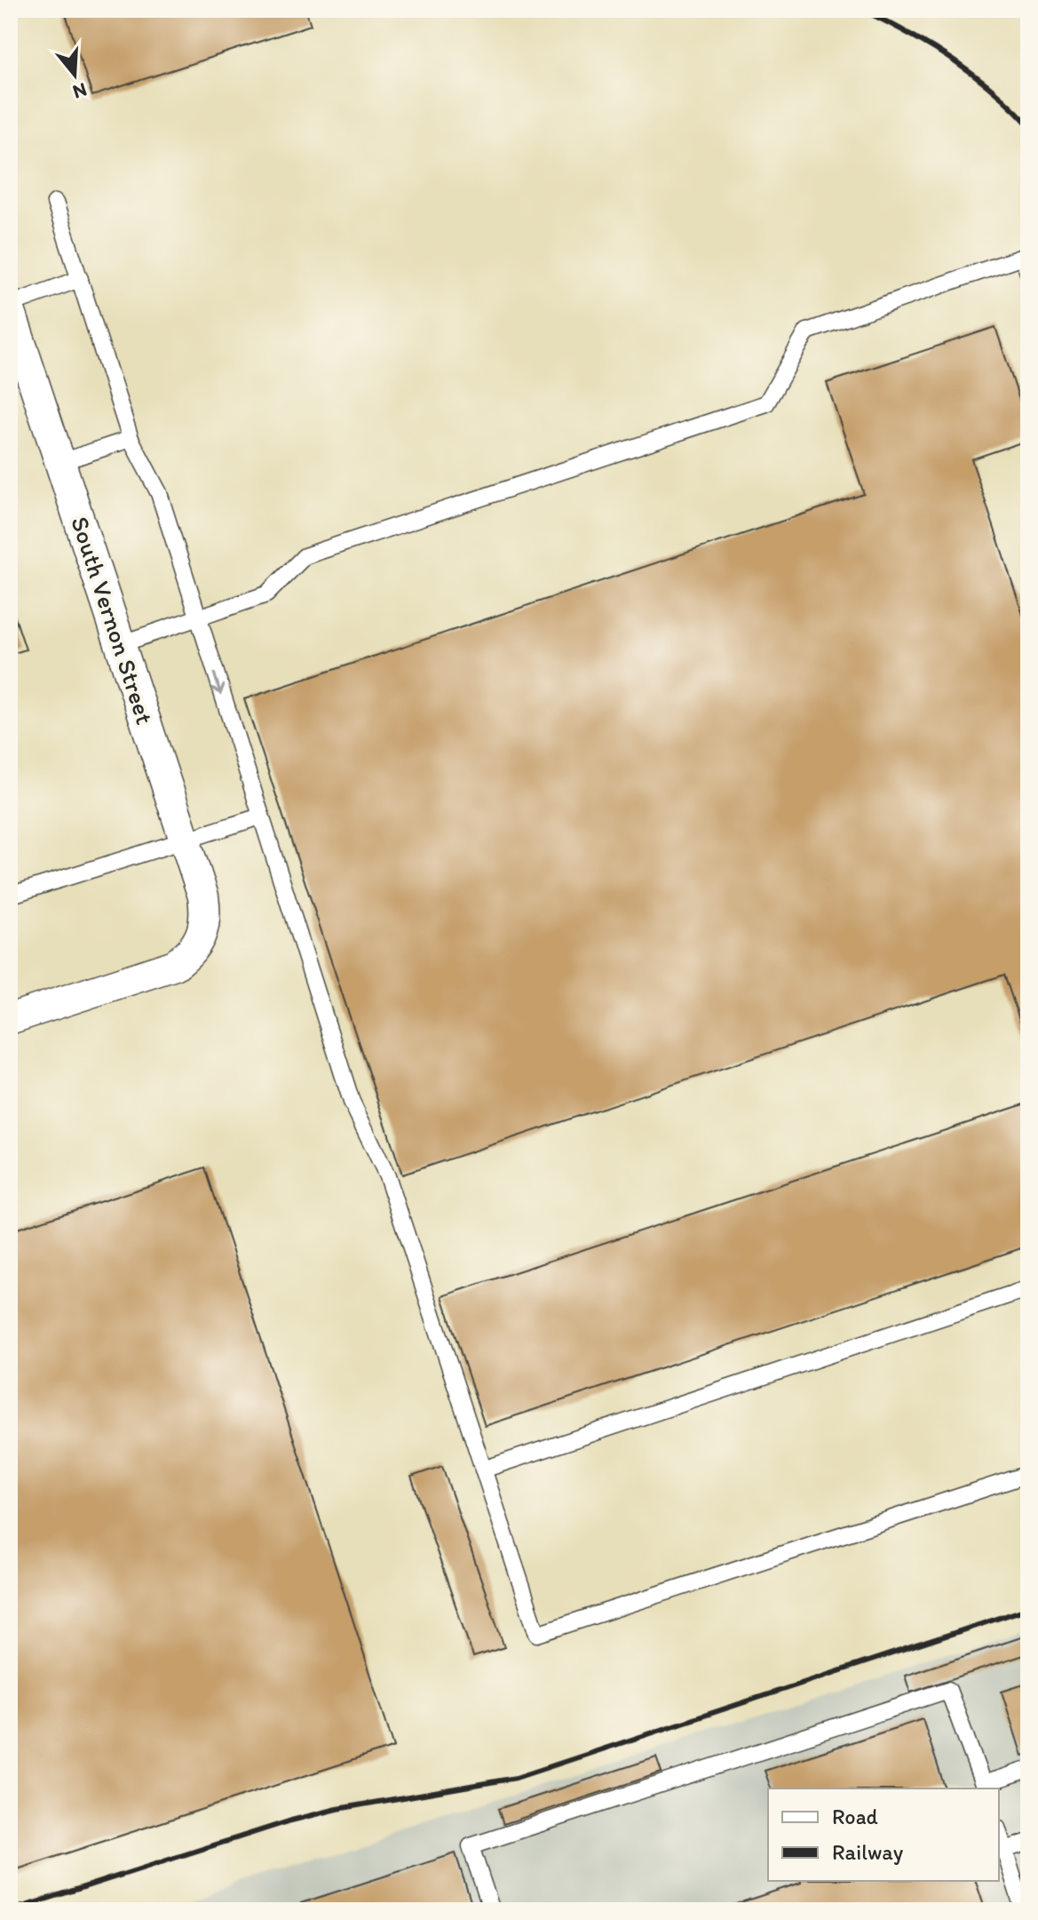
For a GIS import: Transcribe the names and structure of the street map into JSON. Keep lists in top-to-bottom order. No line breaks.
{"streets":{"street":["South Vernon Street"]},"legend":["Road","Railway"],"north":"bottom"}
